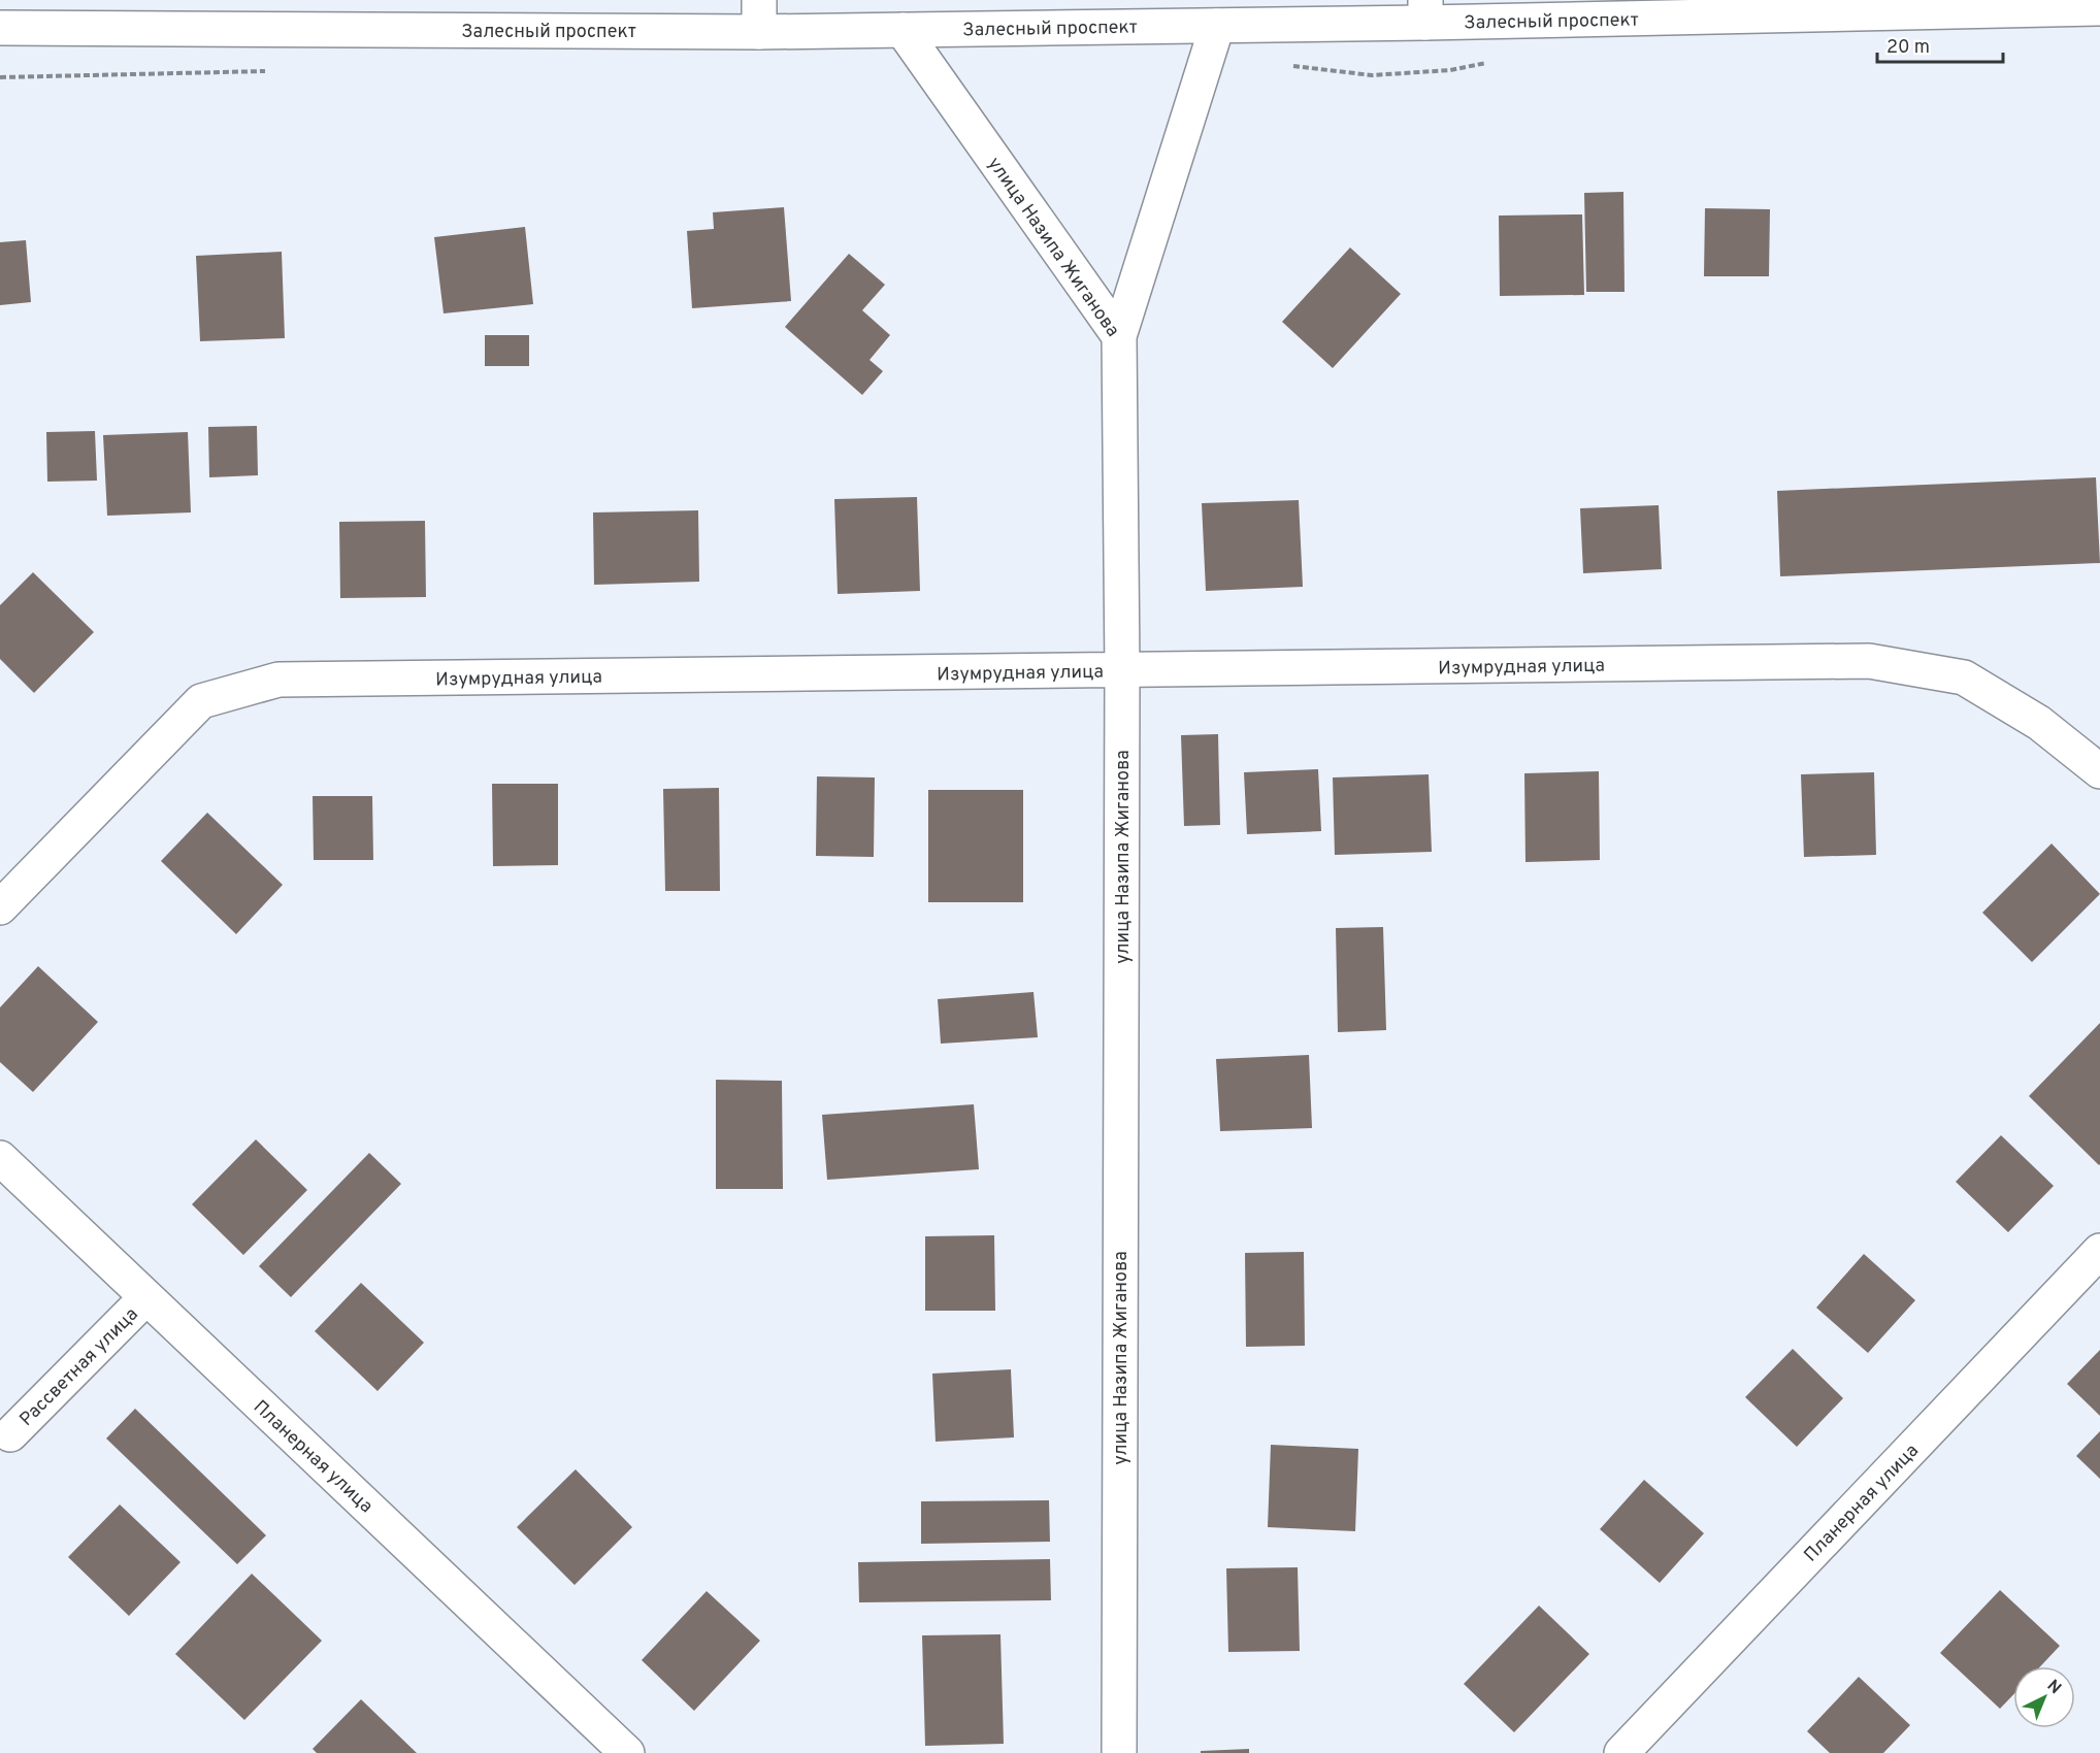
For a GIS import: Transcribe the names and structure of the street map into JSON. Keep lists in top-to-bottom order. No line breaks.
{"streets":{"street":["Залесный проспект","улица Назипа Жиганова","Изумрудная улица","Рассветная улица","Планерная улица"]},"crossings":[["Залесный проспект","улица Назипа Жиганова"],["улица Назипа Жиганова","Изумрудная улица"],["Рассветная улица","Планерная улица"]],"scale_bar":"20 m","north":"top right"}
